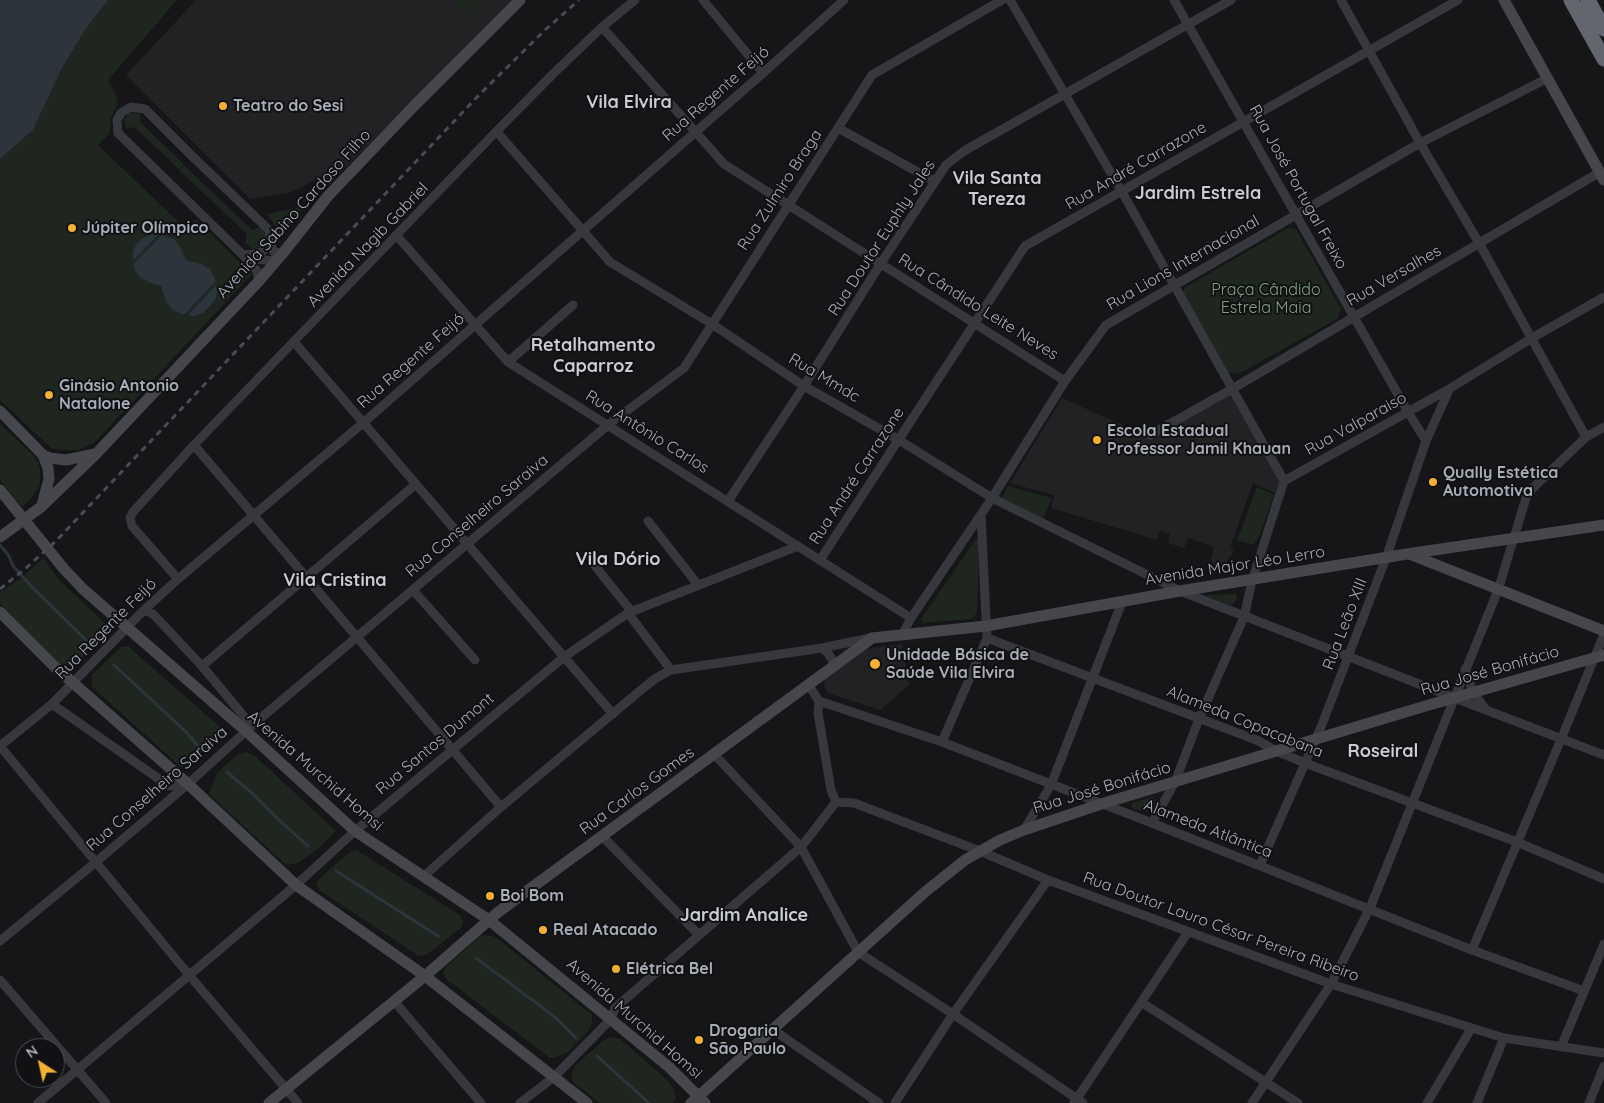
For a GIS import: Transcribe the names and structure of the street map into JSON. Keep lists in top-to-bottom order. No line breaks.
{"streets":{"main road":["Avenida Sabino Cardoso Filho","Avenida Major Léo Lerro","Rua José Bonifácio","Avenida Murchid Homsi","Rua Carlos Gomes"],"street":["Rua Regente Feijó","Rua André Carrazone","Rua José Portugal Freixo","Rua Zulmiro Braga","Rua Doutor Euphly Jales","Avenida Nagib Gabriel","Rua Lions Internacional","Rua Versalhes","Rua Cândido Leite Neves","Rua Mmdc","Rua Valparaiso","Rua Antônio Carlos","Rua Conselheiro Saraiva","Rua Leão XIII","Alameda Copacabana","Rua Santos Dumont","Alameda Atlântica","Rua Doutor Lauro César Pereira Ribeiro"]},"crossings":[["Rua Regente Feijó","Avenida Nagib Gabriel"],["Rua Regente Feijó","Rua Cândido Leite Neves"],["Rua Regente Feijó","Rua Mmdc"],["Rua Regente Feijó","Rua Antônio Carlos"],["Rua André Carrazone","Rua José Portugal Freixo"],["Rua André Carrazone","Rua Cândido Leite Neves"],["Rua André Carrazone","Rua Mmdc"],["Rua André Carrazone","Rua Antônio Carlos"],["Rua José Portugal Freixo","Rua Doutor Euphly Jales"],["Rua José Portugal Freixo","Rua Lions Internacional"],["Rua José Portugal Freixo","Rua Versalhes"],["Rua José Portugal Freixo","Rua Valparaiso"],["Rua José Portugal Freixo","Rua Leão XIII"],["Rua Zulmiro Braga","Rua Cândido Leite Neves"],["Rua Zulmiro Braga","Rua Mmdc"],["Rua Zulmiro Braga","Rua Antônio Carlos"],["Rua Zulmiro Braga","Rua Conselheiro Saraiva"],["Rua Doutor Euphly Jales","Rua Cândido Leite Neves"],["Rua Doutor Euphly Jales","Rua Mmdc"],["Rua Doutor Euphly Jales","Rua Antônio Carlos"],["Avenida Nagib Gabriel","Rua Cândido Leite Neves"],["Avenida Nagib Gabriel","Rua Mmdc"],["Avenida Nagib Gabriel","Rua Antônio Carlos"],["Rua Lions Internacional","Rua Cândido Leite Neves"],["Rua Lions Internacional","Rua Mmdc"],["Rua Lions Internacional","Rua Antônio Carlos"],["Rua Lions Internacional","Avenida Major Léo Lerro"],["Rua Mmdc","Avenida Major Léo Lerro"],["Rua Mmdc","Rua Leão XIII"],["Rua Mmdc","Rua José Bonifácio"],["Rua Valparaiso","Rua Leão XIII"],["Rua Antônio Carlos","Rua Conselheiro Saraiva"],["Rua Antônio Carlos","Rua Santos Dumont"],["Rua Conselheiro Saraiva","Avenida Murchid Homsi"],["Avenida Major Léo Lerro","Rua Leão XIII"],["Avenida Major Léo Lerro","Rua Carlos Gomes"],["Rua Leão XIII","Rua José Bonifácio"],["Rua Leão XIII","Alameda Copacabana"],["Rua Leão XIII","Alameda Atlântica"],["Rua José Bonifácio","Alameda Copacabana"],["Rua José Bonifácio","Avenida Murchid Homsi"],["Rua José Bonifácio","Alameda Atlântica"],["Rua José Bonifácio","Rua Doutor Lauro César Pereira Ribeiro"],["Rua Santos Dumont","Avenida Murchid Homsi"],["Avenida Murchid Homsi","Rua Carlos Gomes"]],"districts":["Vila Elvira","Vila Santa Tereza","Jardim Estrela","Retalhamento Caparroz","Vila Dório","Vila Cristina","Roseiral","Jardim Analice"],"parks":["Praça Cândido Estrela Maia"],"places":["Teatro do Sesi","Júpiter Olímpico","Ginásio Antonio Natalone","Escola Estadual Professor Jamil Khauan","Qually Estética Automotiva","Unidade Básica de Saúde Vila Elvira","Boi Bom","Real Atacado","Elétrica Bel","Drogaria São Paulo"],"north":"top left"}
